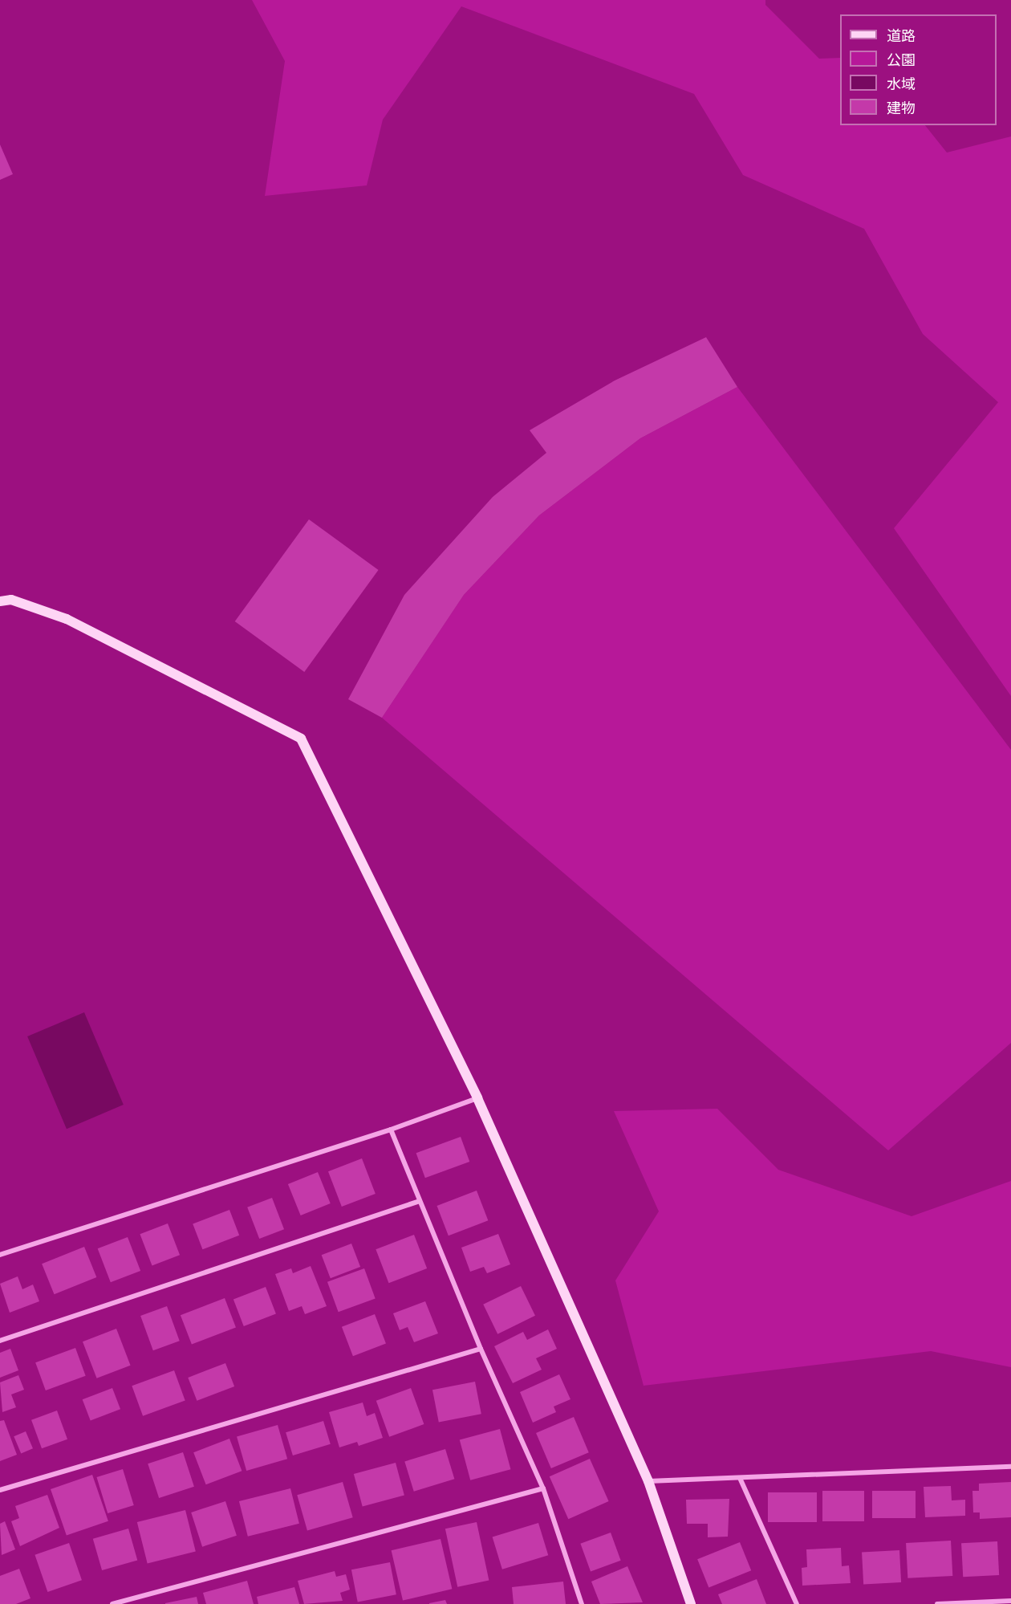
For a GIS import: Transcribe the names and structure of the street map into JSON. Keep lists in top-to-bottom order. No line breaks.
{"legend":["道路","公園","水域","建物"]}
